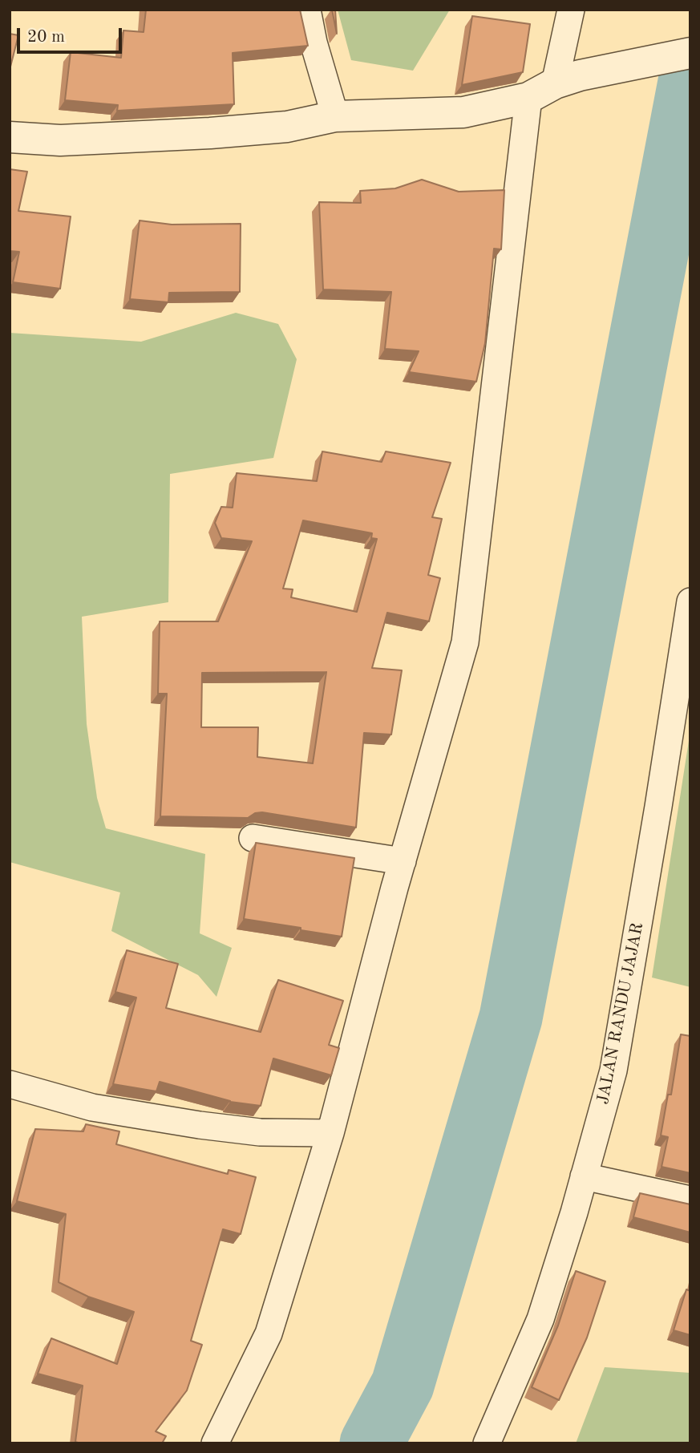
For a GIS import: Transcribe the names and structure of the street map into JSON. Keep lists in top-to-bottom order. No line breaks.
{"streets":{"street":["JALAN RANDU JAJAR"]},"scale_bar":"20 m"}
